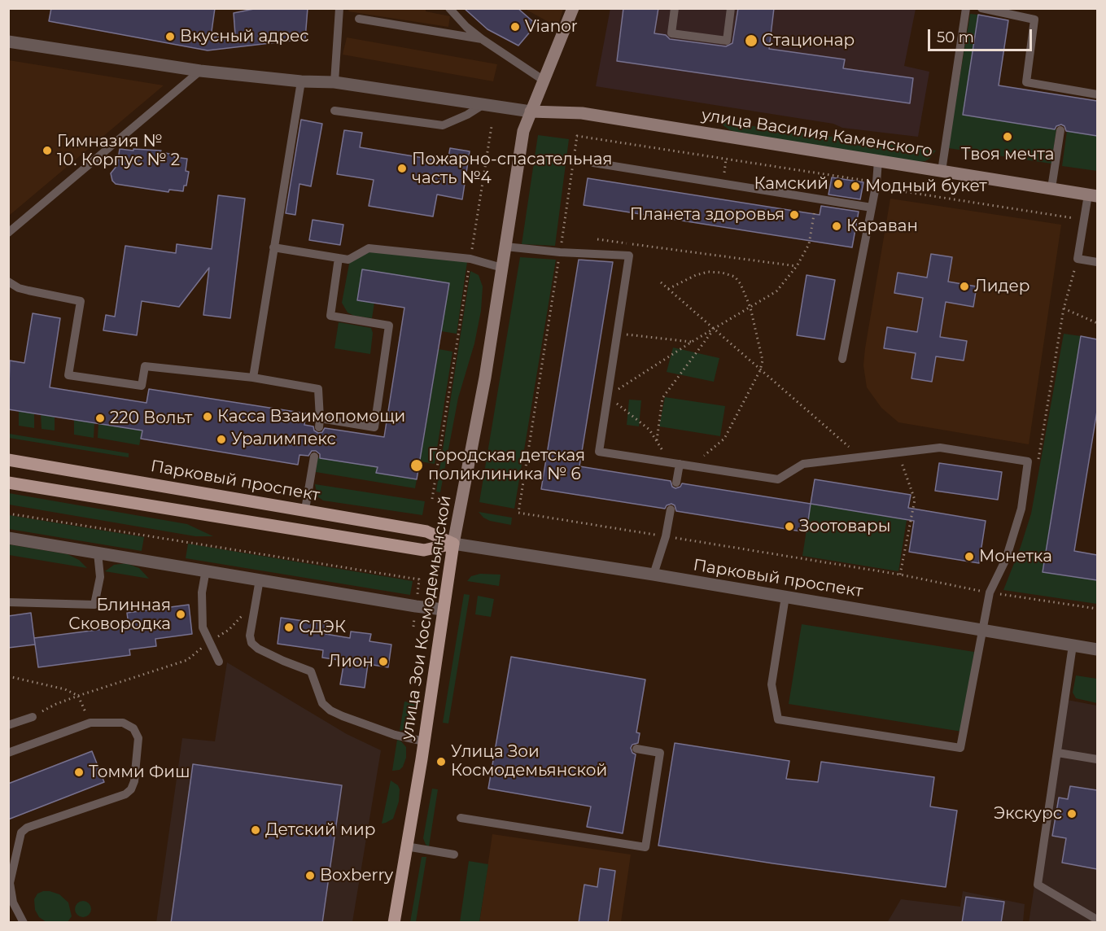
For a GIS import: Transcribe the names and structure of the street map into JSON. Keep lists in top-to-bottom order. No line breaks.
{"streets":{"main road":["улица Василия Каменского","Парковый проспект","улица Зои Космодемьянской"]},"crossings":[["улица Василия Каменского","улица Зои Космодемьянской"],["Парковый проспект","улица Зои Космодемьянской"]],"places":["Vianor","Вкусный адрес","Стационар","Твоя мечта","Гимназия № 10. Корпус № 2","Пожарно-спасательная часть №4","Камский","Модный букет","Планета здоровья","Караван","Лидер","Касса Взаимопомощи","220 Вольт","Уралимпекс","Городская детская поликлиника № 6","Зоотовары","Монетка","Блинная Сковородка","СДЭК","Лион","Улица Зои Космодемьянской","Томми Фиш","Экскурс","Детский мир","Boxberry"],"scale_bar":"50 m"}
